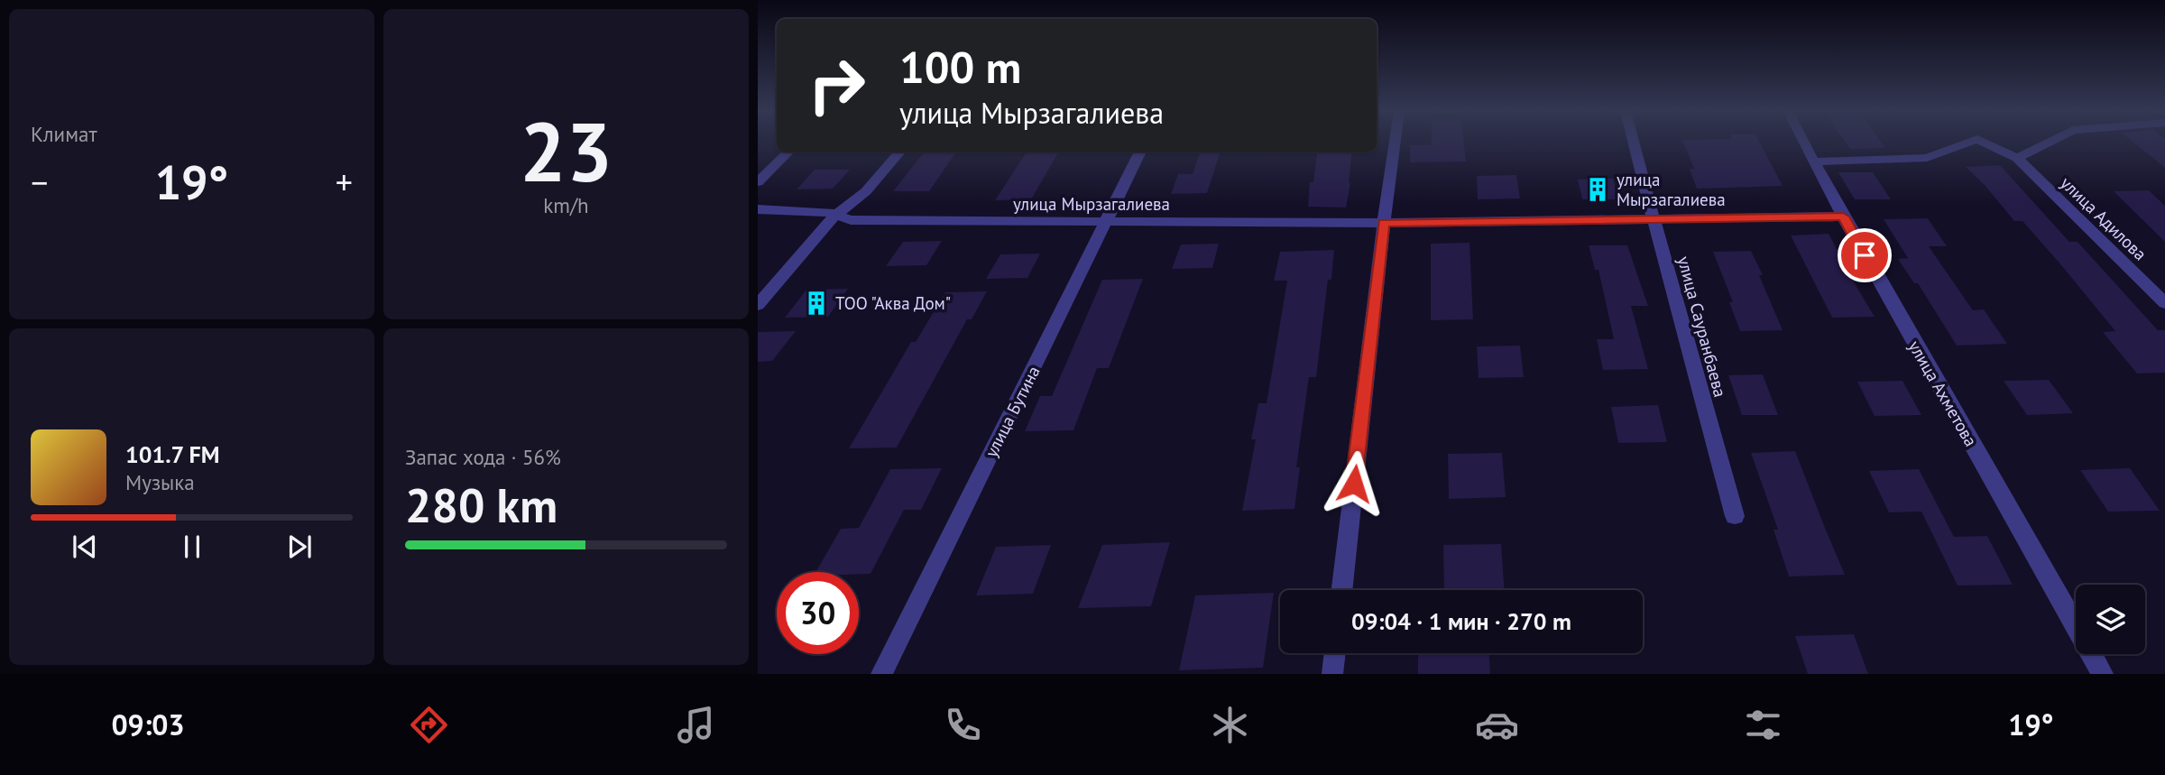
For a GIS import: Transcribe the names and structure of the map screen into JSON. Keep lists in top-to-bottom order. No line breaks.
{"streets":{"street":["улица Мырзагалиева","улица Адилова","улица Сауранбаева","улица Ахметова","улица Бутина"]},"crossings":[["улица Мырзагалиева","улица Сауранбаева"],["улица Мырзагалиева","улица Ахметова"],["улица Мырзагалиева","улица Бутина"],["улица Адилова","улица Ахметова"]],"places":{"building":["улица Мырзагалиева","ТОО \"Аква Дом\""]},"page":{"tile":["Климат",["23","km/h"],["Запас хода · 56%","280 km"]],"turn":["100 m","улица Мырзагалиева"],"heat":["−","19°","+"],"song":["101.7 FM","Музыка"],"limit":"30","trip":"09:04 · 1 мин · 270 m","tabs":["09:03","19°"]}}
